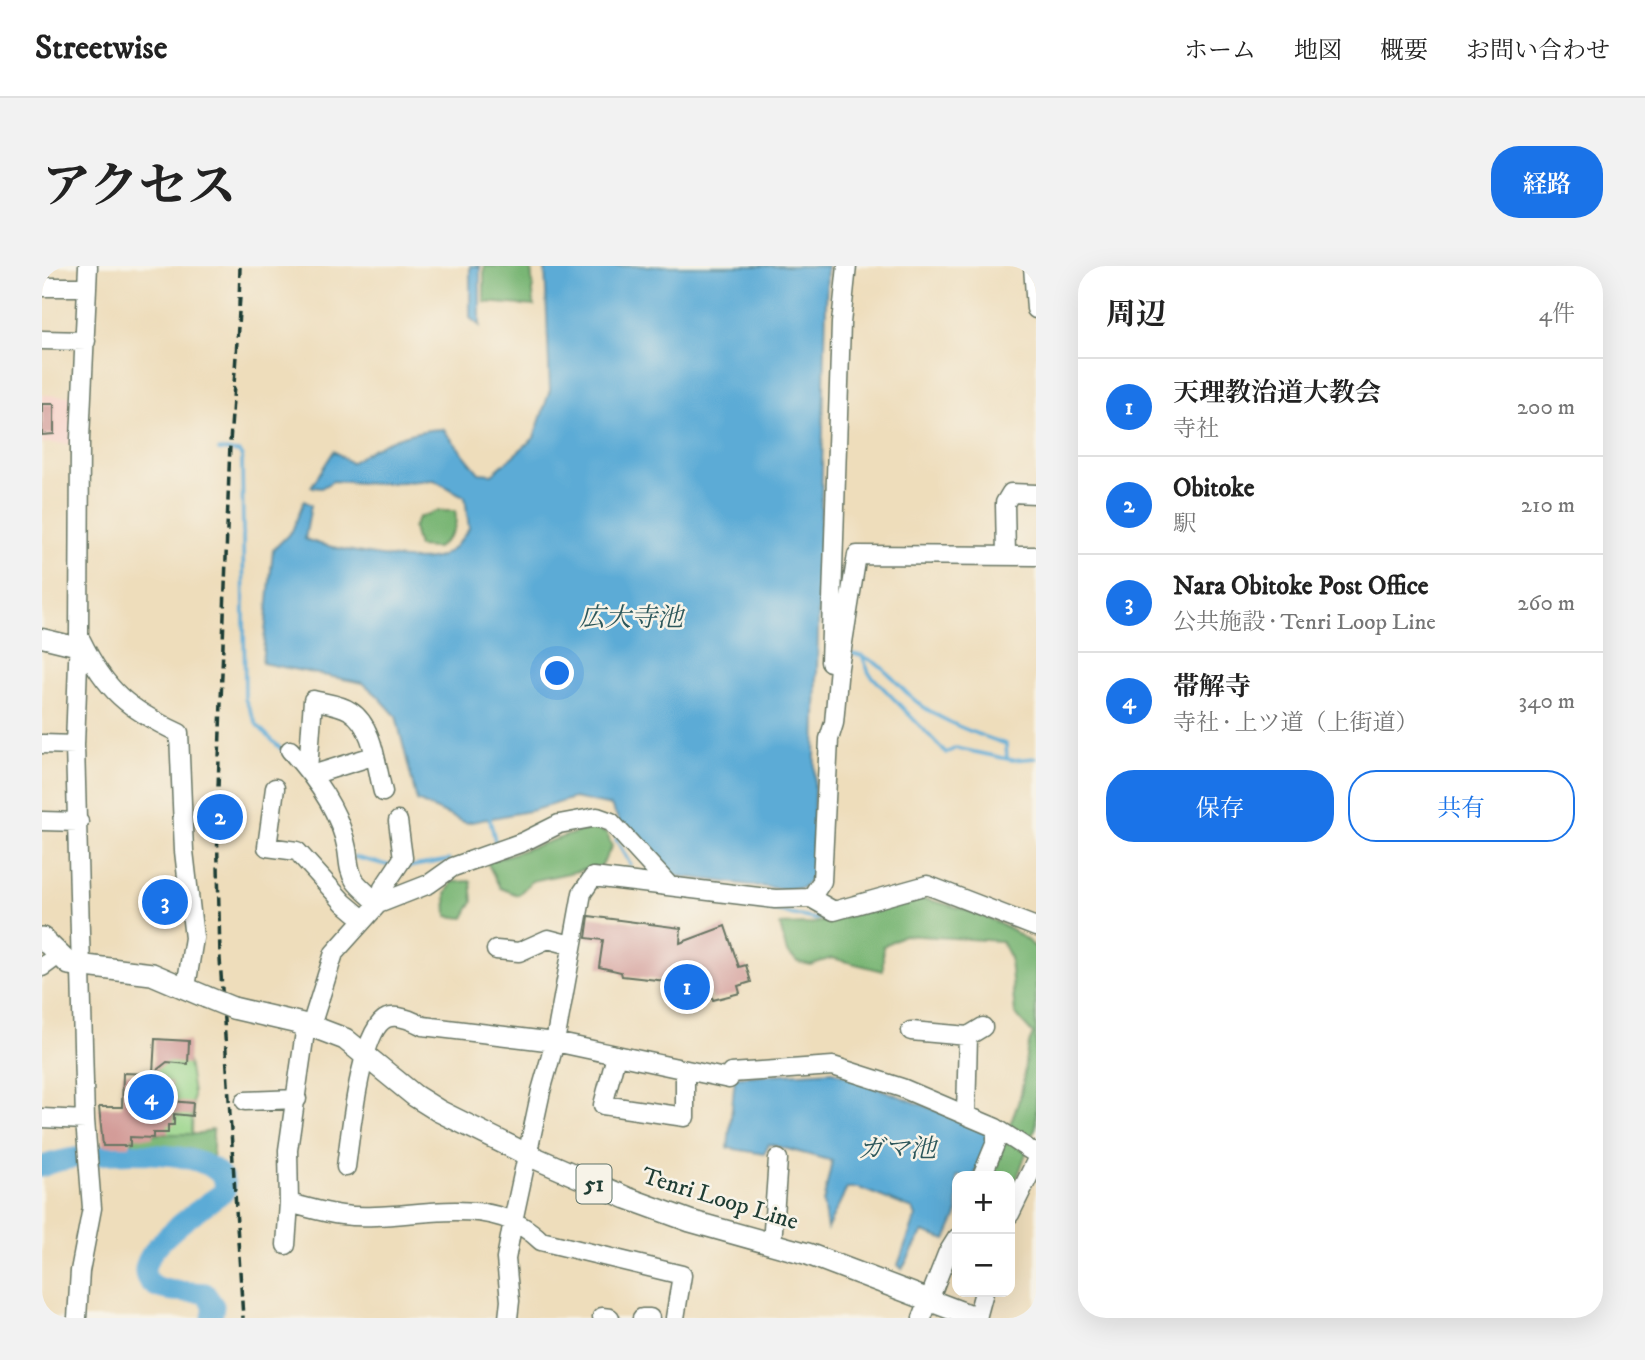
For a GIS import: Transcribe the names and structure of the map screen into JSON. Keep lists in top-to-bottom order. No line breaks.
{"streets":{"main road":["51","Tenri Loop Line"]},"water":["広大寺池","ガマ池"],"page":{"header":"Streetwise","nav":["ホーム","地図","概要","お問い合わせ"],"title":"アクセス","buttons":["経路",["保存","共有"]],"heading":["周辺","4件"],"list":[{"mark":"1","name":"天理教治道大教会","note":"寺社","value":"200 m"},{"mark":"2","name":"Obitoke","note":"駅","value":"210 m"},{"mark":"3","name":"Nara Obitoke Post Office","note":"公共施設 · Tenri Loop Line","value":"260 m"},{"mark":"4","name":"帯解寺","note":"寺社 · 上ツ道（上街道）","value":"340 m"}],"pins":["2","3","1","4"],"map_buttons":["+","−"]}}
